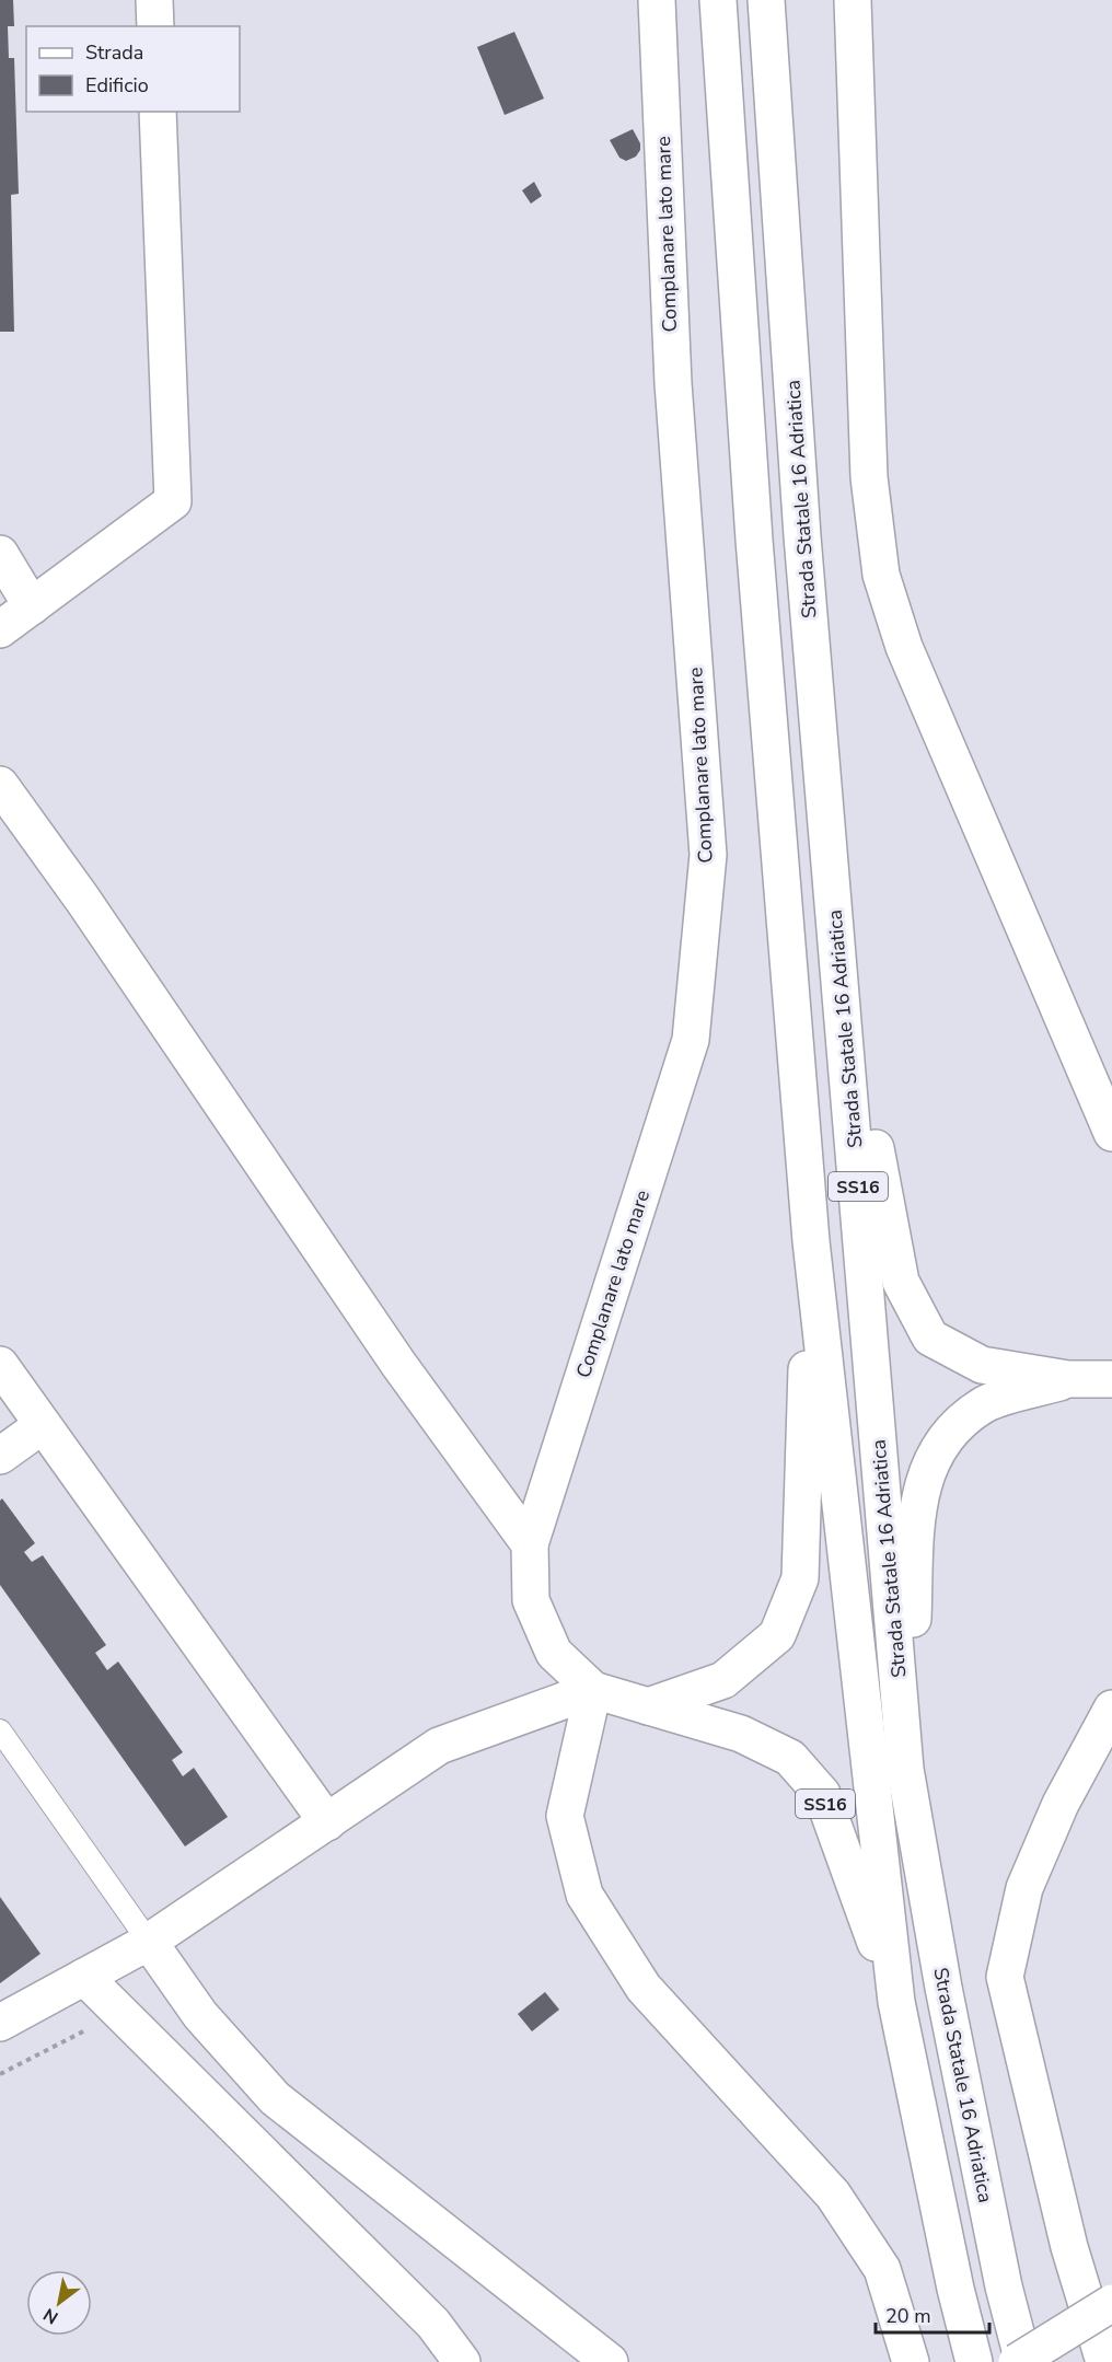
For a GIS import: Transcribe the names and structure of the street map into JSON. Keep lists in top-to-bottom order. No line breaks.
{"streets":{"main road":["Complanare lato mare","Strada Statale 16 Adriatica","SS16"]},"crossings":[["Complanare lato mare","SS16"],["Strada Statale 16 Adriatica","SS16"]],"legend":["Strada","Edificio"],"scale_bar":"20 m","north":"bottom left"}
